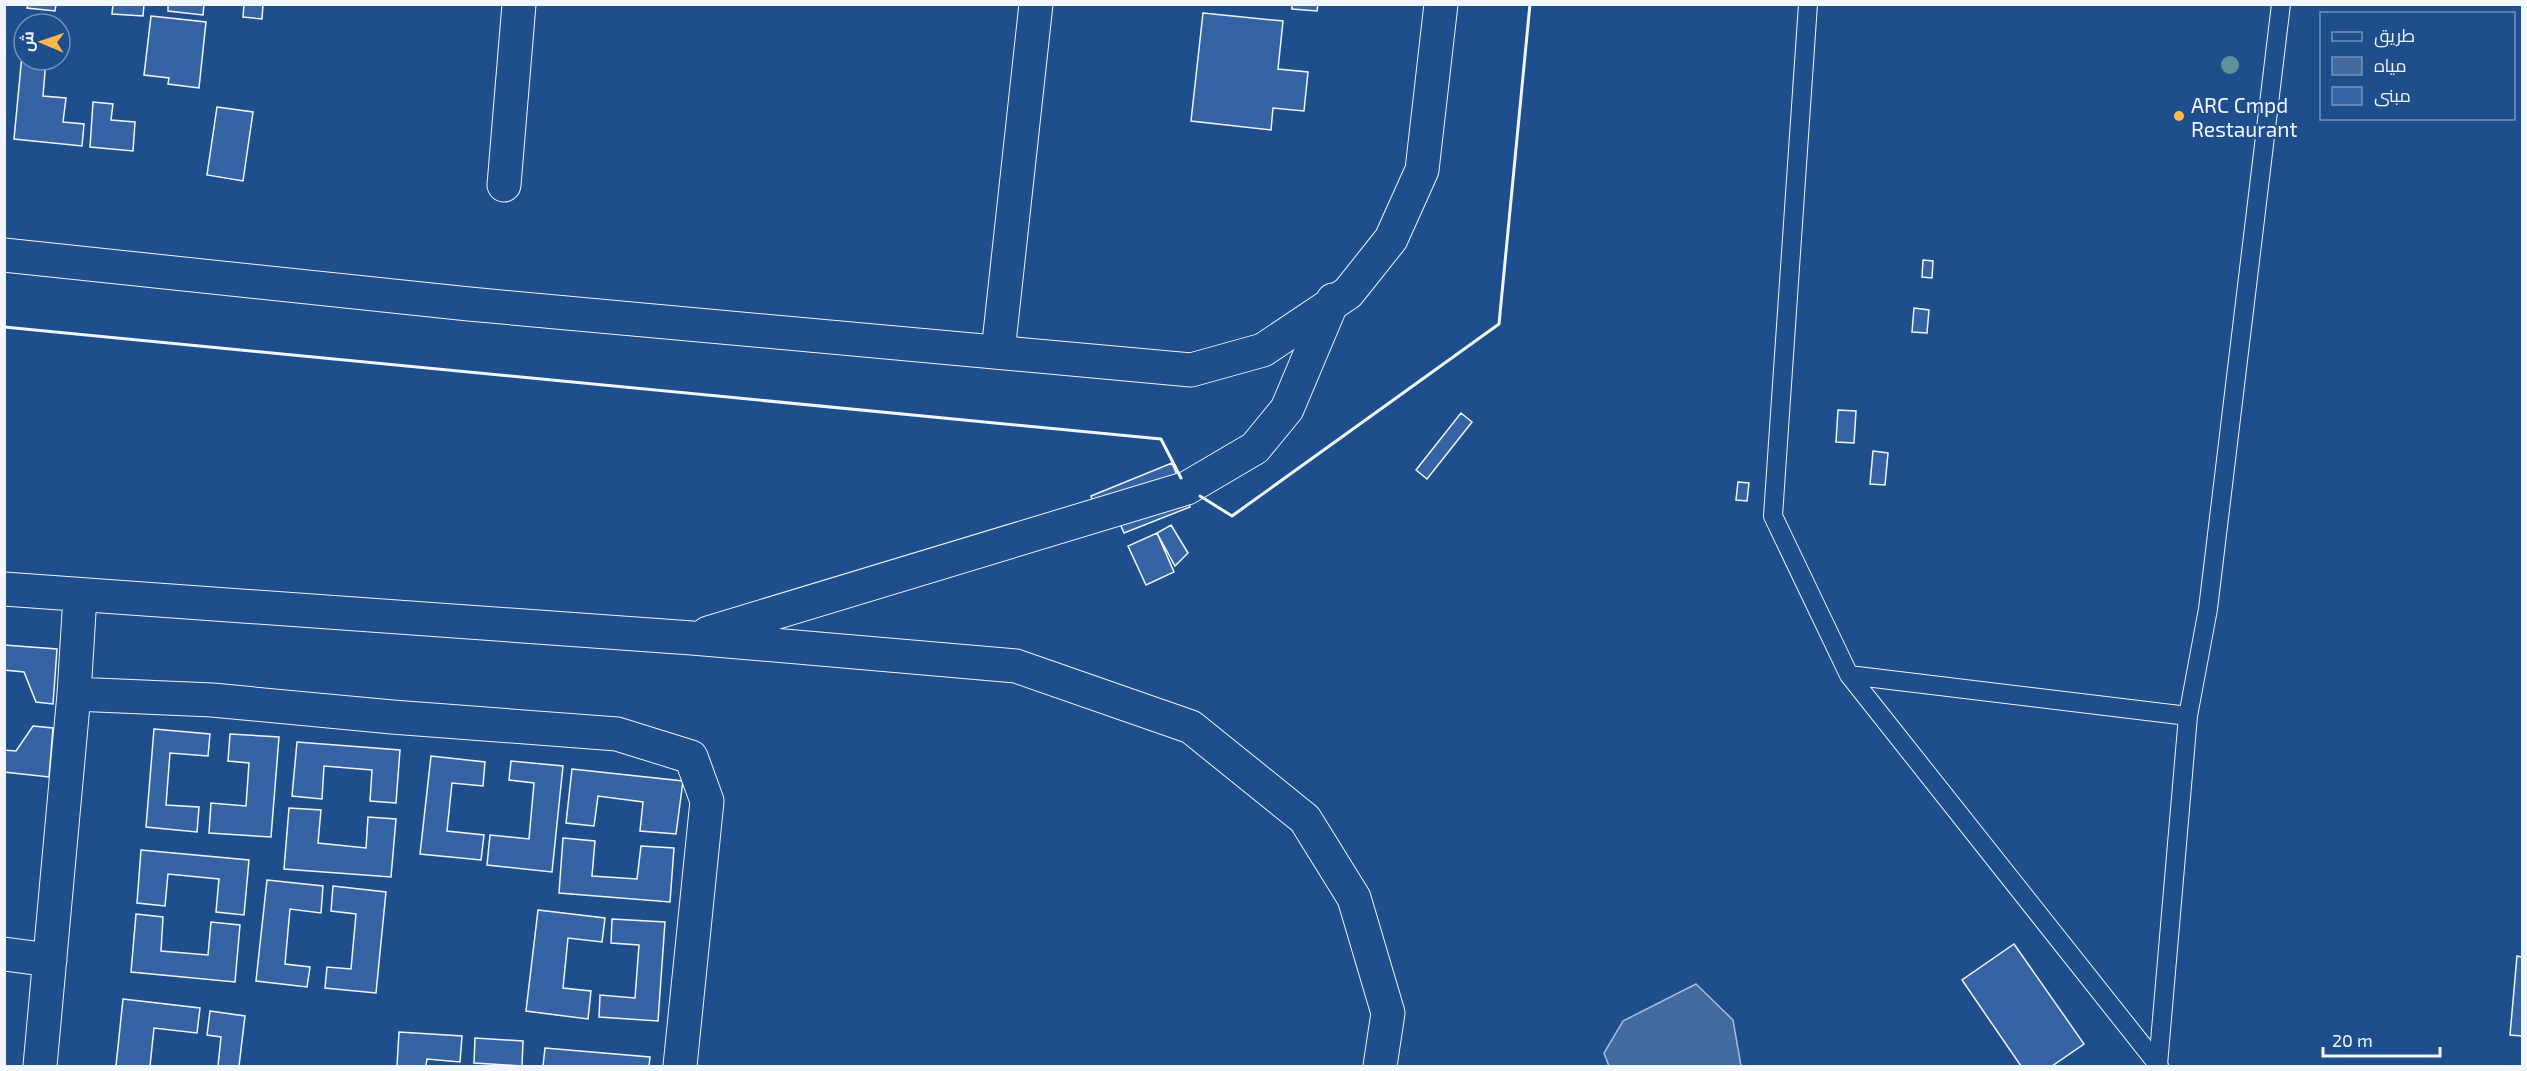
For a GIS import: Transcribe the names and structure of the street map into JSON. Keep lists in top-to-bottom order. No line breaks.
{"places":["ARC Cmpd Restaurant"],"legend":["طريق","مياه","مبنى"],"scale_bar":"20 m","north":"left"}
